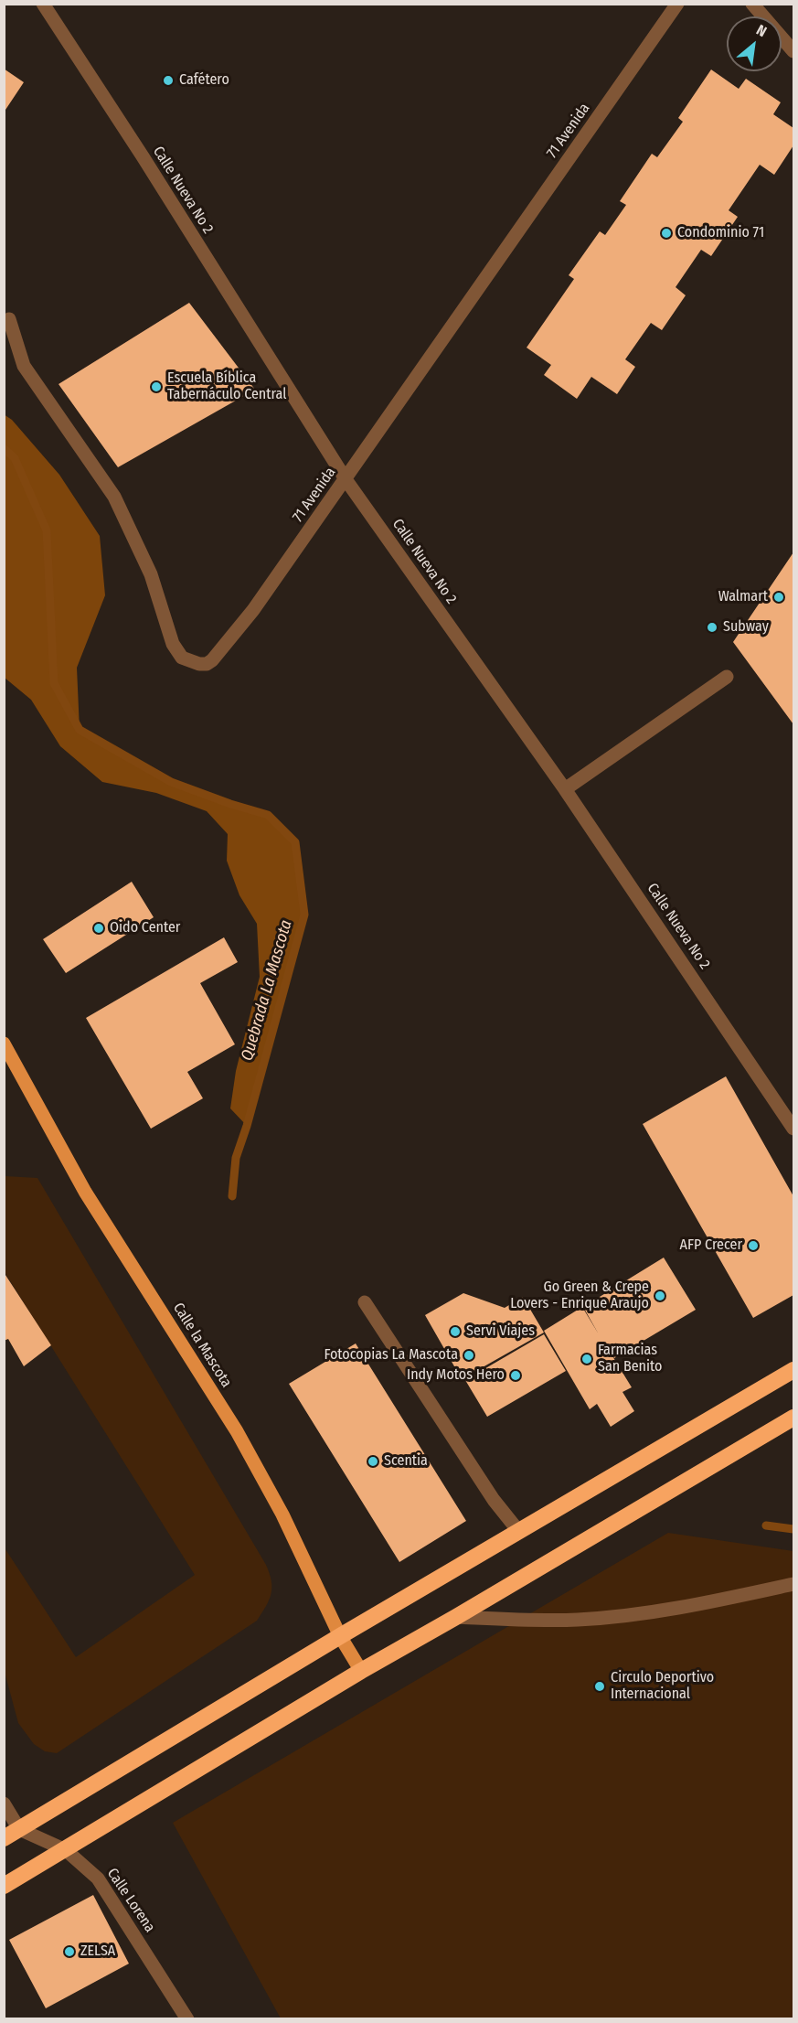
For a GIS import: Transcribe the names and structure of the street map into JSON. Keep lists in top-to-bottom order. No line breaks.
{"streets":{"main road":["Calle la Mascota"],"street":["71 Avenida","Calle Nueva No 2","Calle Lorena"]},"crossings":[["71 Avenida","Calle Nueva No 2"]],"water":["Quebrada La Mascota"],"places":["Cafétero","Condominio 71","Escuela Bíblica Tabernáculo Central","Walmart","Subway","Oido Center","AFP Crecer","Go Green & Crepe Lovers - Enrique Araujo","Servi Viajes","Fotocopias La Mascota","Farmacias San Benito","Indy Motos Hero","Scentia","Circulo Deportivo Internacional","ZELSA"],"north":"top right"}
